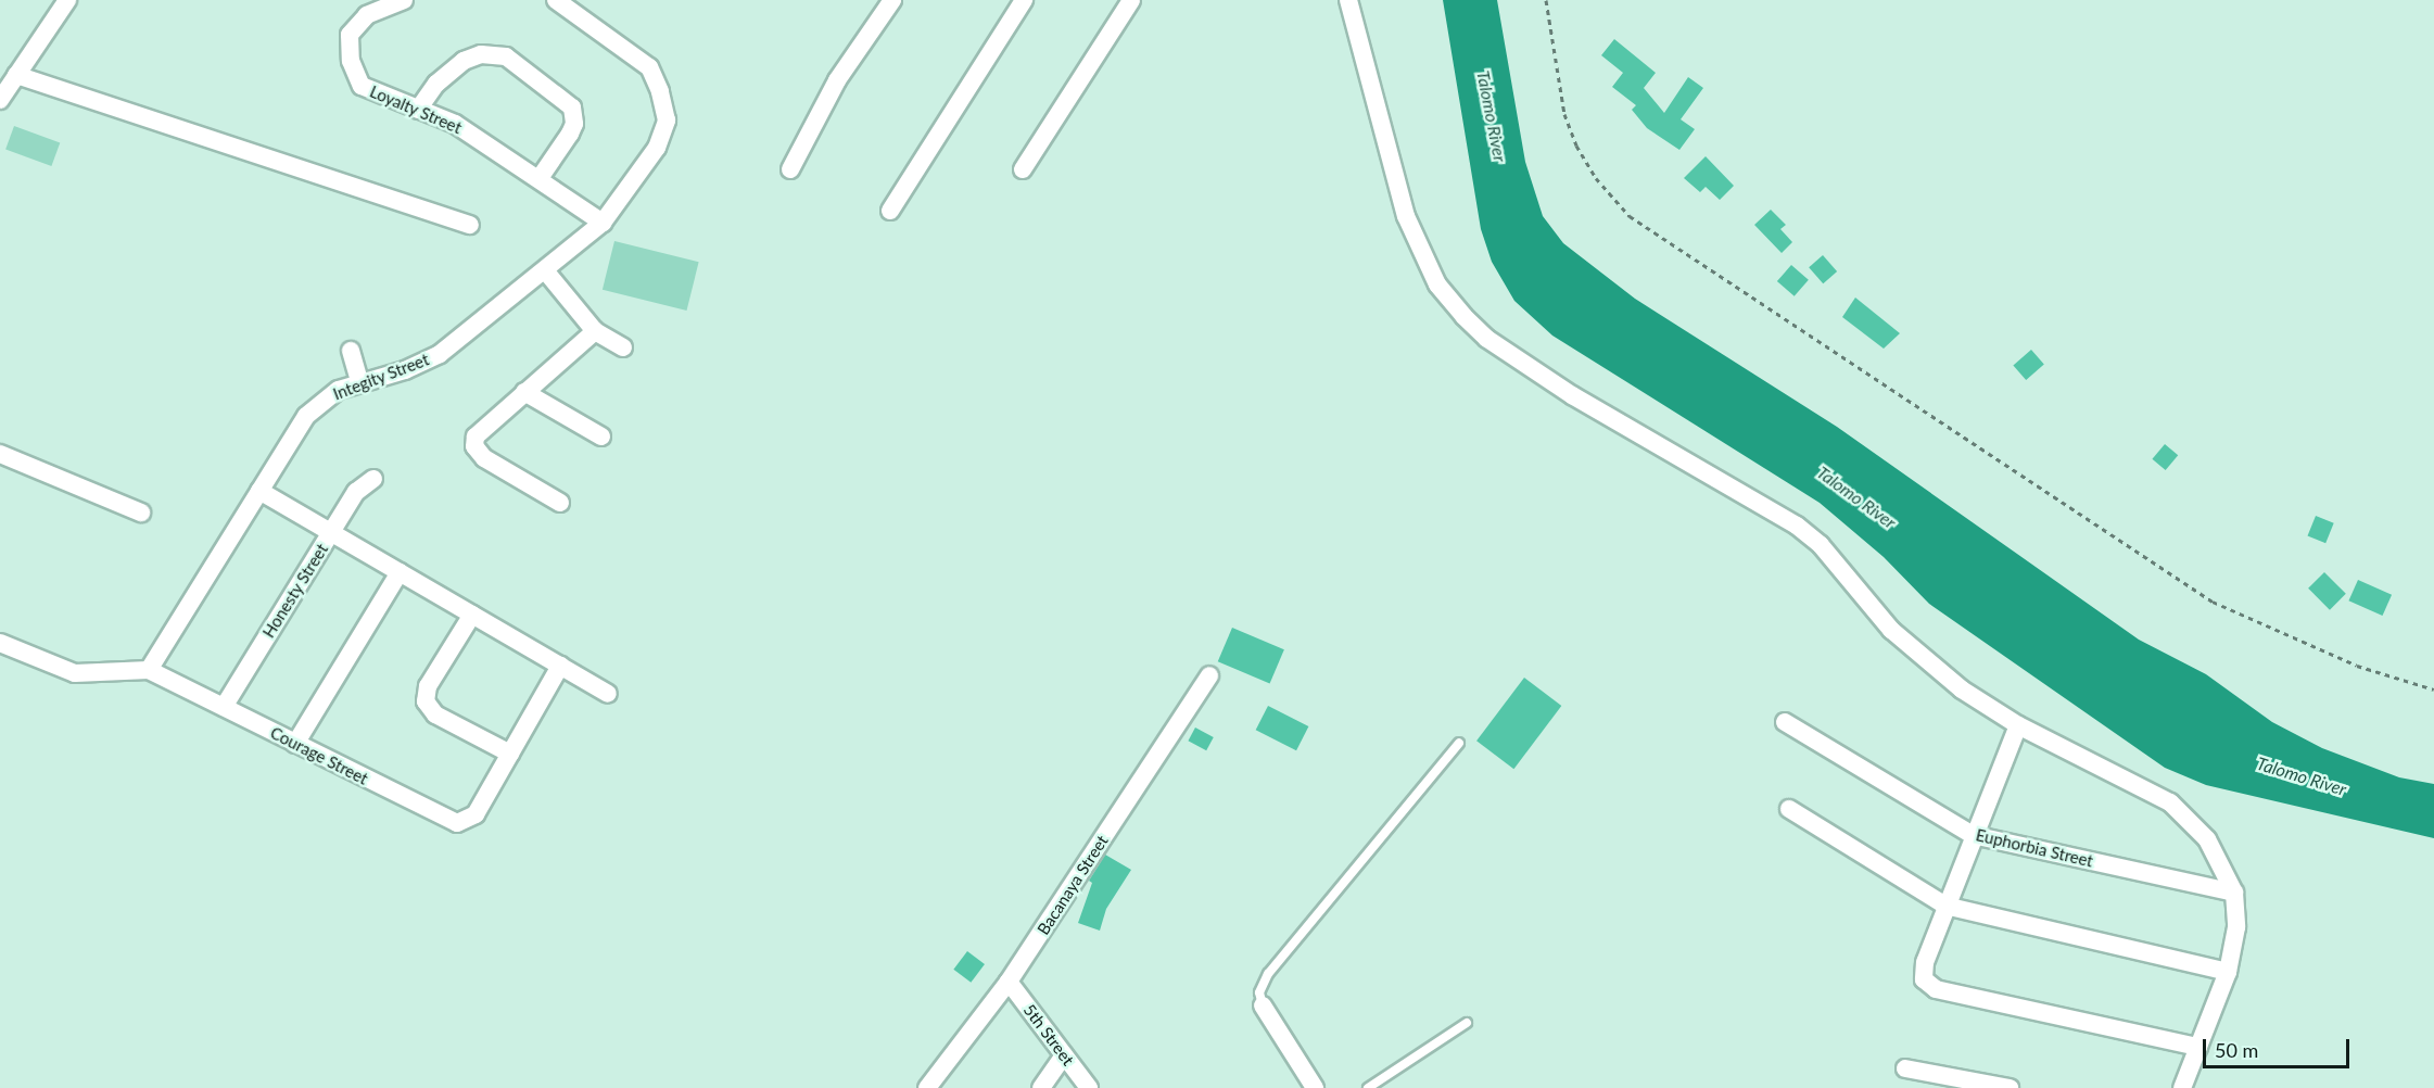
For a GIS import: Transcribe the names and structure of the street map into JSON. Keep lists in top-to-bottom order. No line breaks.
{"streets":{"street":["Loyalty Street","Integity Street","Honesty Street","Courage Street","Euphorbia Street","Bacanaya Street","5th Street"]},"crossings":[["Loyalty Street","Integity Street"],["Integity Street","Courage Street"],["Honesty Street","Courage Street"],["Bacanaya Street","5th Street"]],"water":["Talomo River"],"scale_bar":"50 m"}
